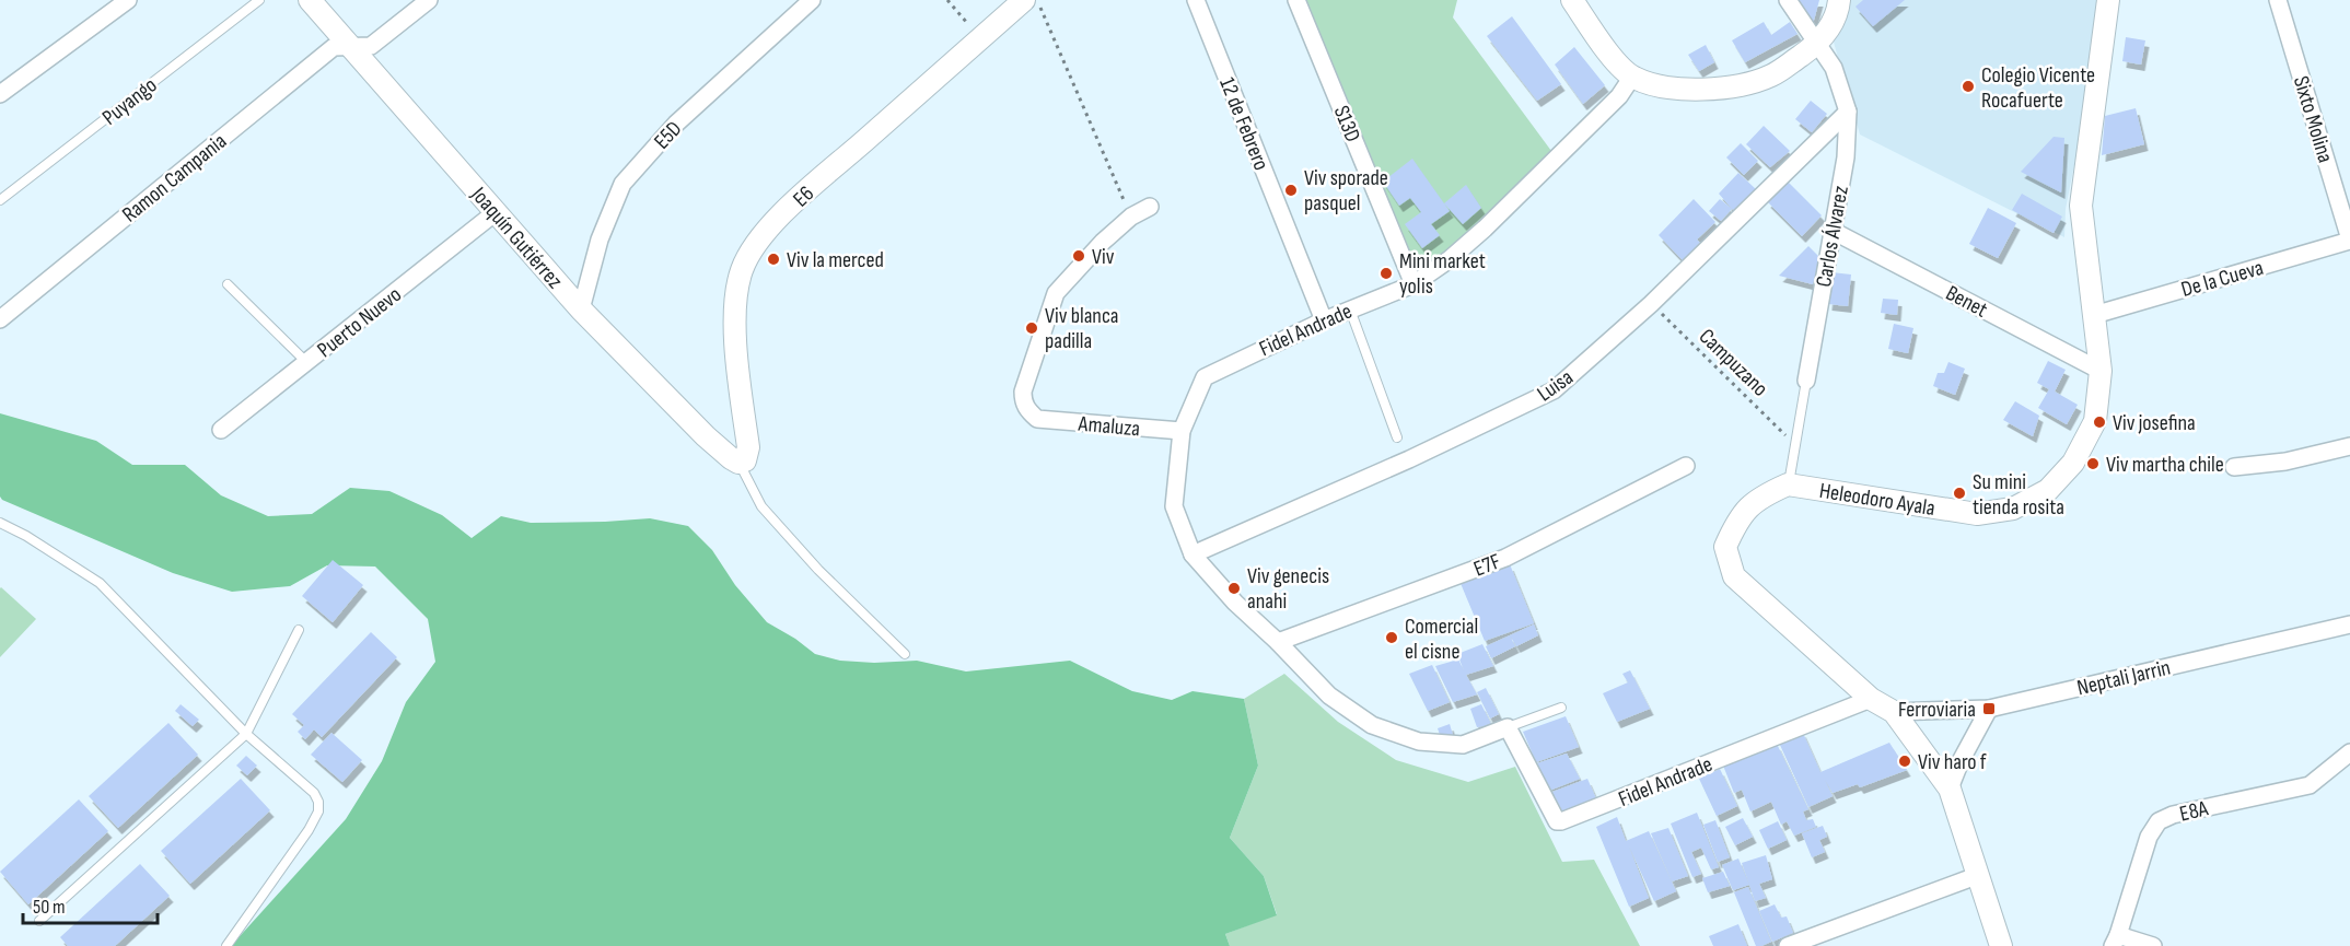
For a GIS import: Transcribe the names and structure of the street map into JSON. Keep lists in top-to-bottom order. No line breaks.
{"streets":{"street":["Sixto Molina","12 de Febrero","S13D","E5D","Ramon Campania","E6","Carlos Álvarez","Joaquín Gutiérrez","De la Cueva","Benet","Puerto Nuevo","Fidel Andrade","Luisa","Amaluza","Heleodoro Ayala","E7F","Neptali Jarrin","E8A"],"lane":["Puyango"],"path":["Campuzano"]},"crossings":[["Sixto Molina","De la Cueva"],["12 de Febrero","Fidel Andrade"],["S13D","Fidel Andrade"],["E5D","Joaquín Gutiérrez"],["Ramon Campania","Joaquín Gutiérrez"],["E6","Joaquín Gutiérrez"],["Carlos Álvarez","Benet"],["Carlos Álvarez","Campuzano"],["Carlos Álvarez","Luisa"],["Carlos Álvarez","Heleodoro Ayala"],["Joaquín Gutiérrez","Puerto Nuevo"],["De la Cueva","Heleodoro Ayala"],["Benet","Heleodoro Ayala"],["Fidel Andrade","Luisa"],["Fidel Andrade","Amaluza"],["Fidel Andrade","E7F"],["Campuzano","Luisa"]],"places":{"other":["Colegio Vicente Rocafuerte","Viv sporade pasquel","Viv","Viv la merced","Mini market yolis","Viv blanca padilla","Viv josefina","Viv martha chile","Su mini tienda rosita","Viv genecis anahi","Comercial el cisne","Viv haro f"],"transit":["Ferroviaria"]},"scale_bar":"50 m"}
